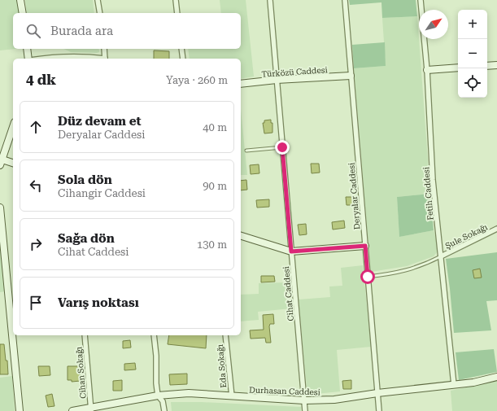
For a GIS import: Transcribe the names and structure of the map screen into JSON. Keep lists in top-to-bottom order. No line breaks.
{"streets":{"street":["Türközü Caddesi","Fetih Caddesi","Deryalar Caddesi","Şule Sokağı","Cihat Caddesi","Eda Sokağı","Cihan Sokağı","Durhasan Caddesi"]},"crossings":[["Türközü Caddesi","Deryalar Caddesi"],["Türközü Caddesi","Cihat Caddesi"],["Fetih Caddesi","Şule Sokağı"],["Fetih Caddesi","Durhasan Caddesi"],["Deryalar Caddesi","Durhasan Caddesi"],["Cihat Caddesi","Durhasan Caddesi"],["Eda Sokağı","Durhasan Caddesi"],["Cihan Sokağı","Durhasan Caddesi"]],"north":"top right","page":{"map_buttons":["+","−"],"search":"Burada ara","heading":["4 dk","Yaya · 260 m"],"list":[["Düz devam et","Deryalar Caddesi","40 m"],["Sola dön","Cihangir Caddesi","90 m"],["Sağa dön","Cihat Caddesi","130 m"],"Varış noktası"]}}
